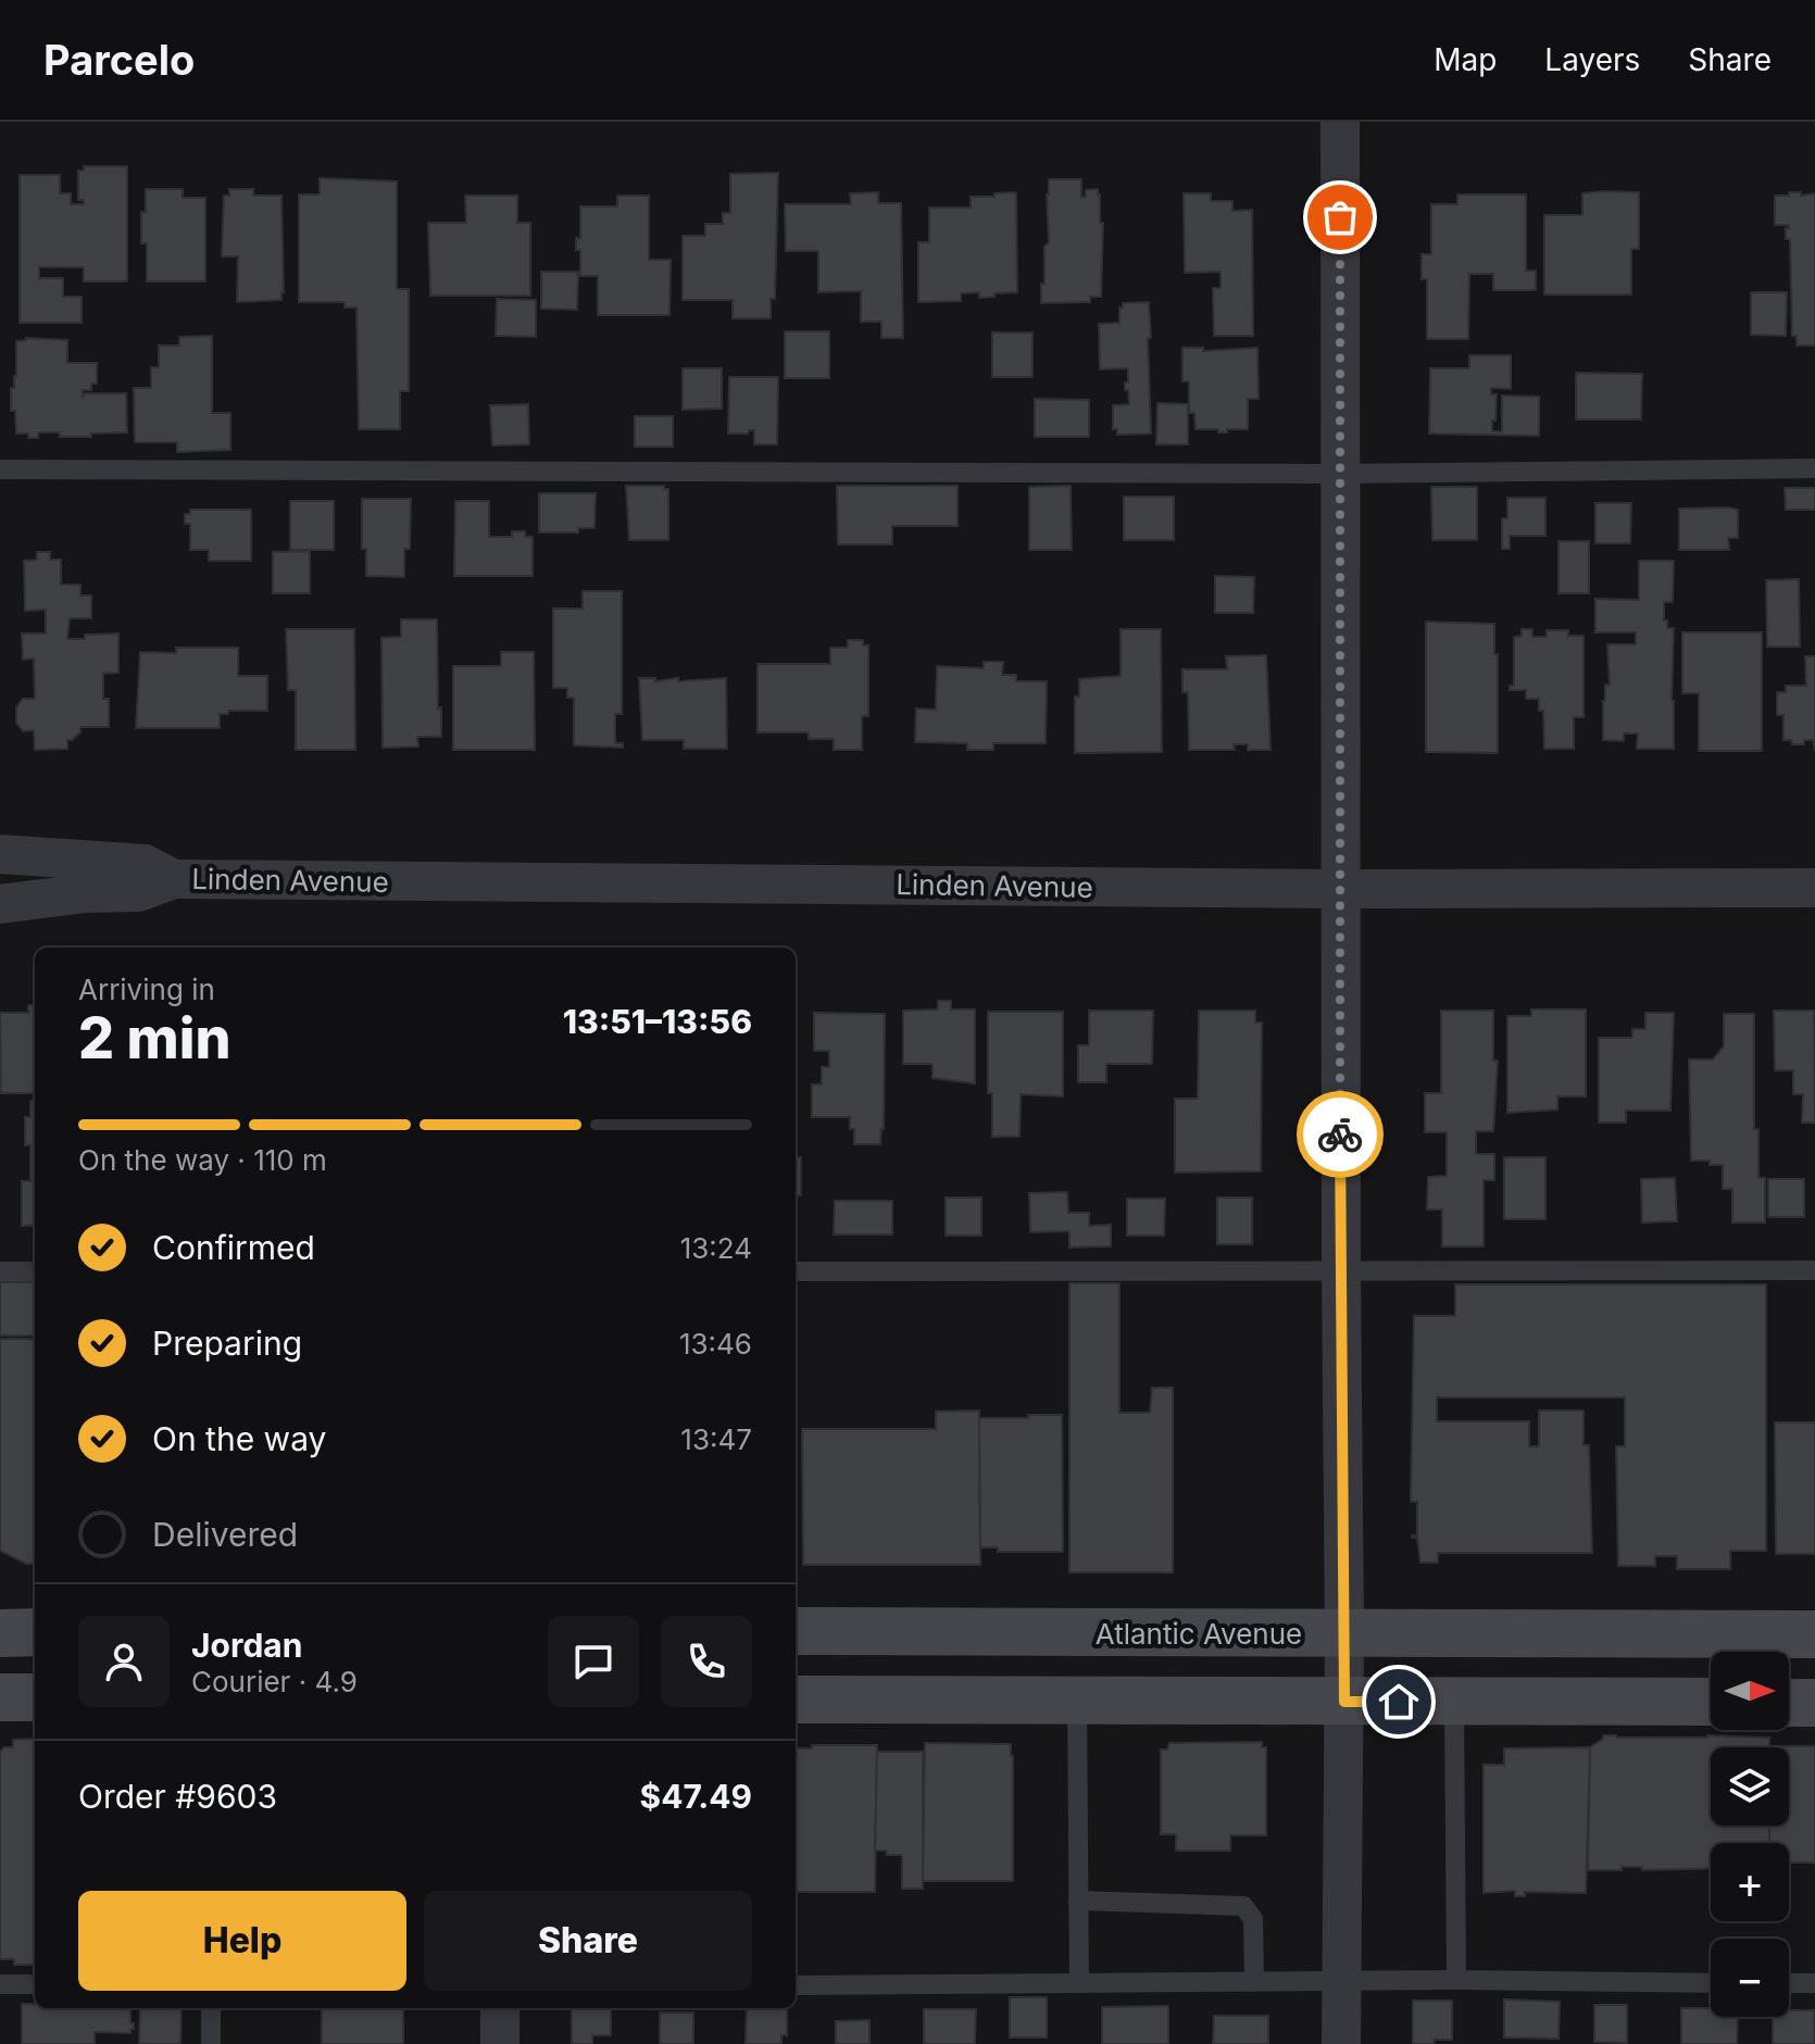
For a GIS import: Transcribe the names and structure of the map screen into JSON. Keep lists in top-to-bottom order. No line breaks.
{"streets":{"main road":["Atlantic Avenue"],"street":["Linden Avenue"]},"north":"right","page":{"header":"Parcelo","nav":["Map","Layers","Share"],"heading":["2 min","Arriving in","13:51–13:56"],"panel":["Jordan","Courier · 4.9","Order #9603","$47.49"],"bar":"On the way · 110 m","list":[["Confirmed","13:24"],["Preparing","13:46"],["On the way","13:47"],"Delivered"],"map_buttons":["+","−"],"buttons":["Help","Share"]}}
